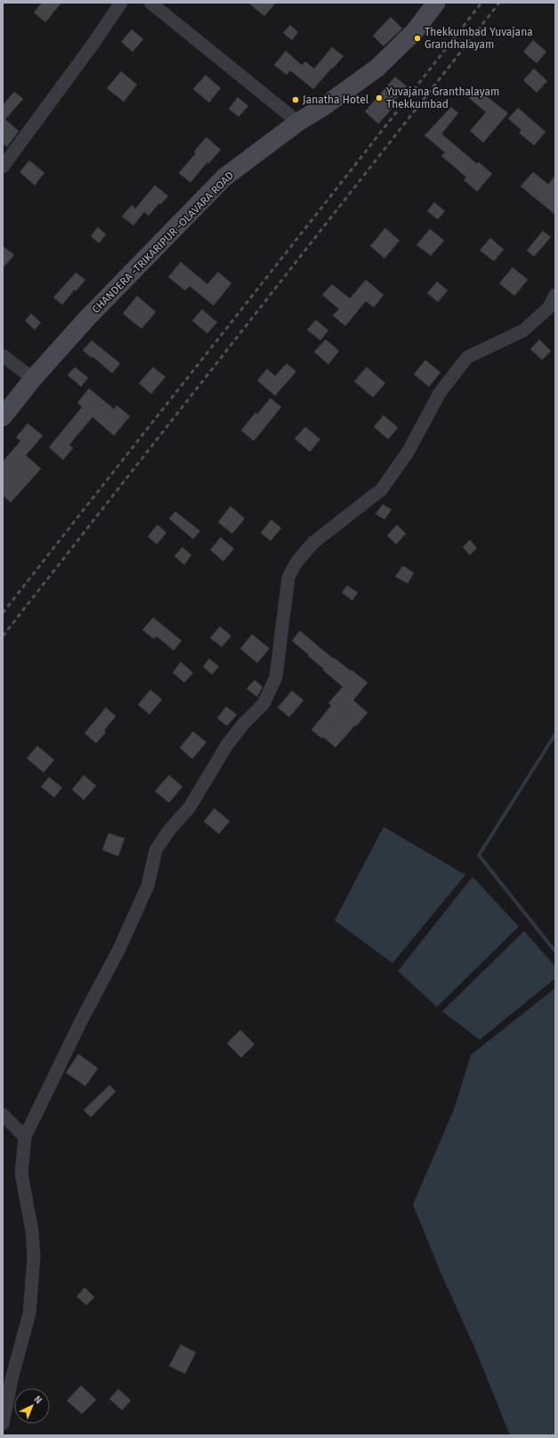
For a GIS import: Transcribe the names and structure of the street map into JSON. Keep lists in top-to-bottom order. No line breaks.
{"streets":{"main road":["CHANDERA -TRIKARIPUR -OLAVARA ROAD"]},"places":["Thekkumbad Yuvajana Grandhalayam","Yuvajana Granthalayam Thekkumbad","Janatha Hotel"],"north":"top right"}
